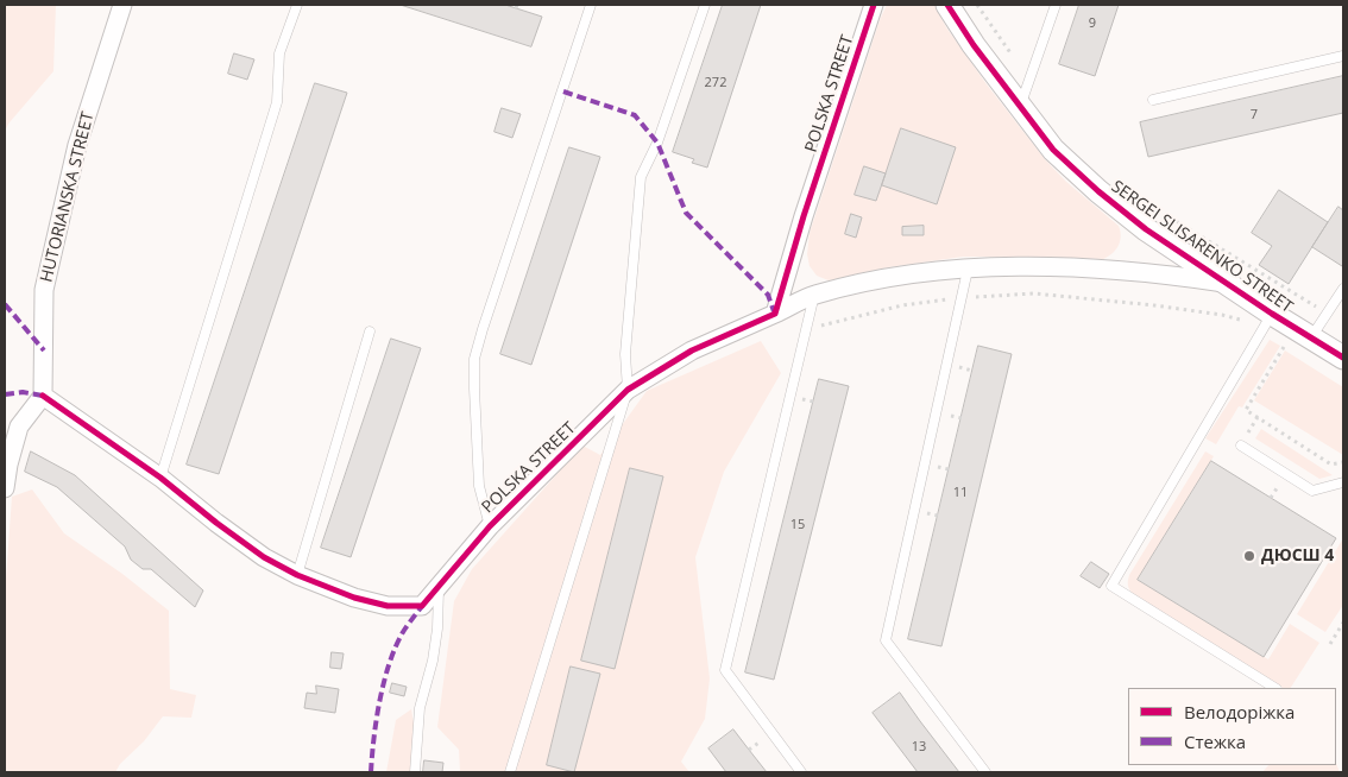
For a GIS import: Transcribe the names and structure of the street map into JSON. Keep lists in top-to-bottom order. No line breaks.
{"streets":{"street":["POLSKA STREET","HUTORIANSKA STREET","SERGEI SLISARENKO STREET"]},"crossings":[["POLSKA STREET","HUTORIANSKA STREET"],["POLSKA STREET","SERGEI SLISARENKO STREET"]],"places":["ДЮСШ 4"],"house_numbers":["9","272","7","11","15","13"],"legend":["Велодоріжка","Стежка"]}
